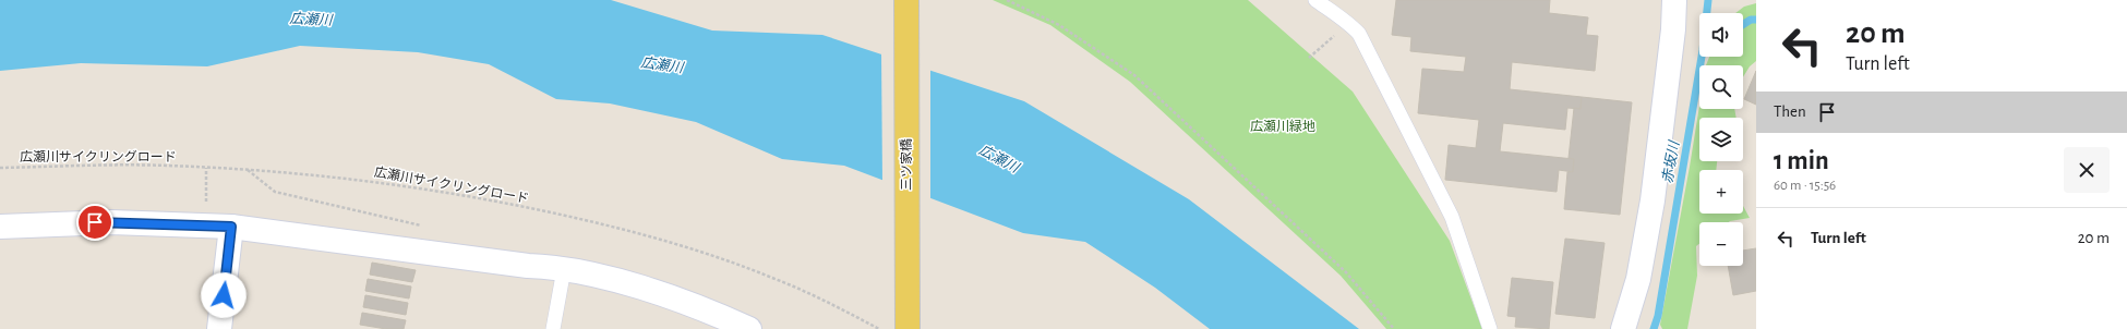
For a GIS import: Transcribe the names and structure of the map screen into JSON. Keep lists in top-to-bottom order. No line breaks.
{"streets":{"main road":["三ツ家橋"],"path":["広瀬川サイクリングロード"]},"water":["広瀬川","赤坂川"],"parks":["広瀬川緑地"],"page":{"turn":["20 m","Turn left"],"map_buttons":["+","−"],"then":"Then","heading":["1 min","60 m · 15:56"],"list":[{"name":"Turn left","value":"20 m"}]}}
